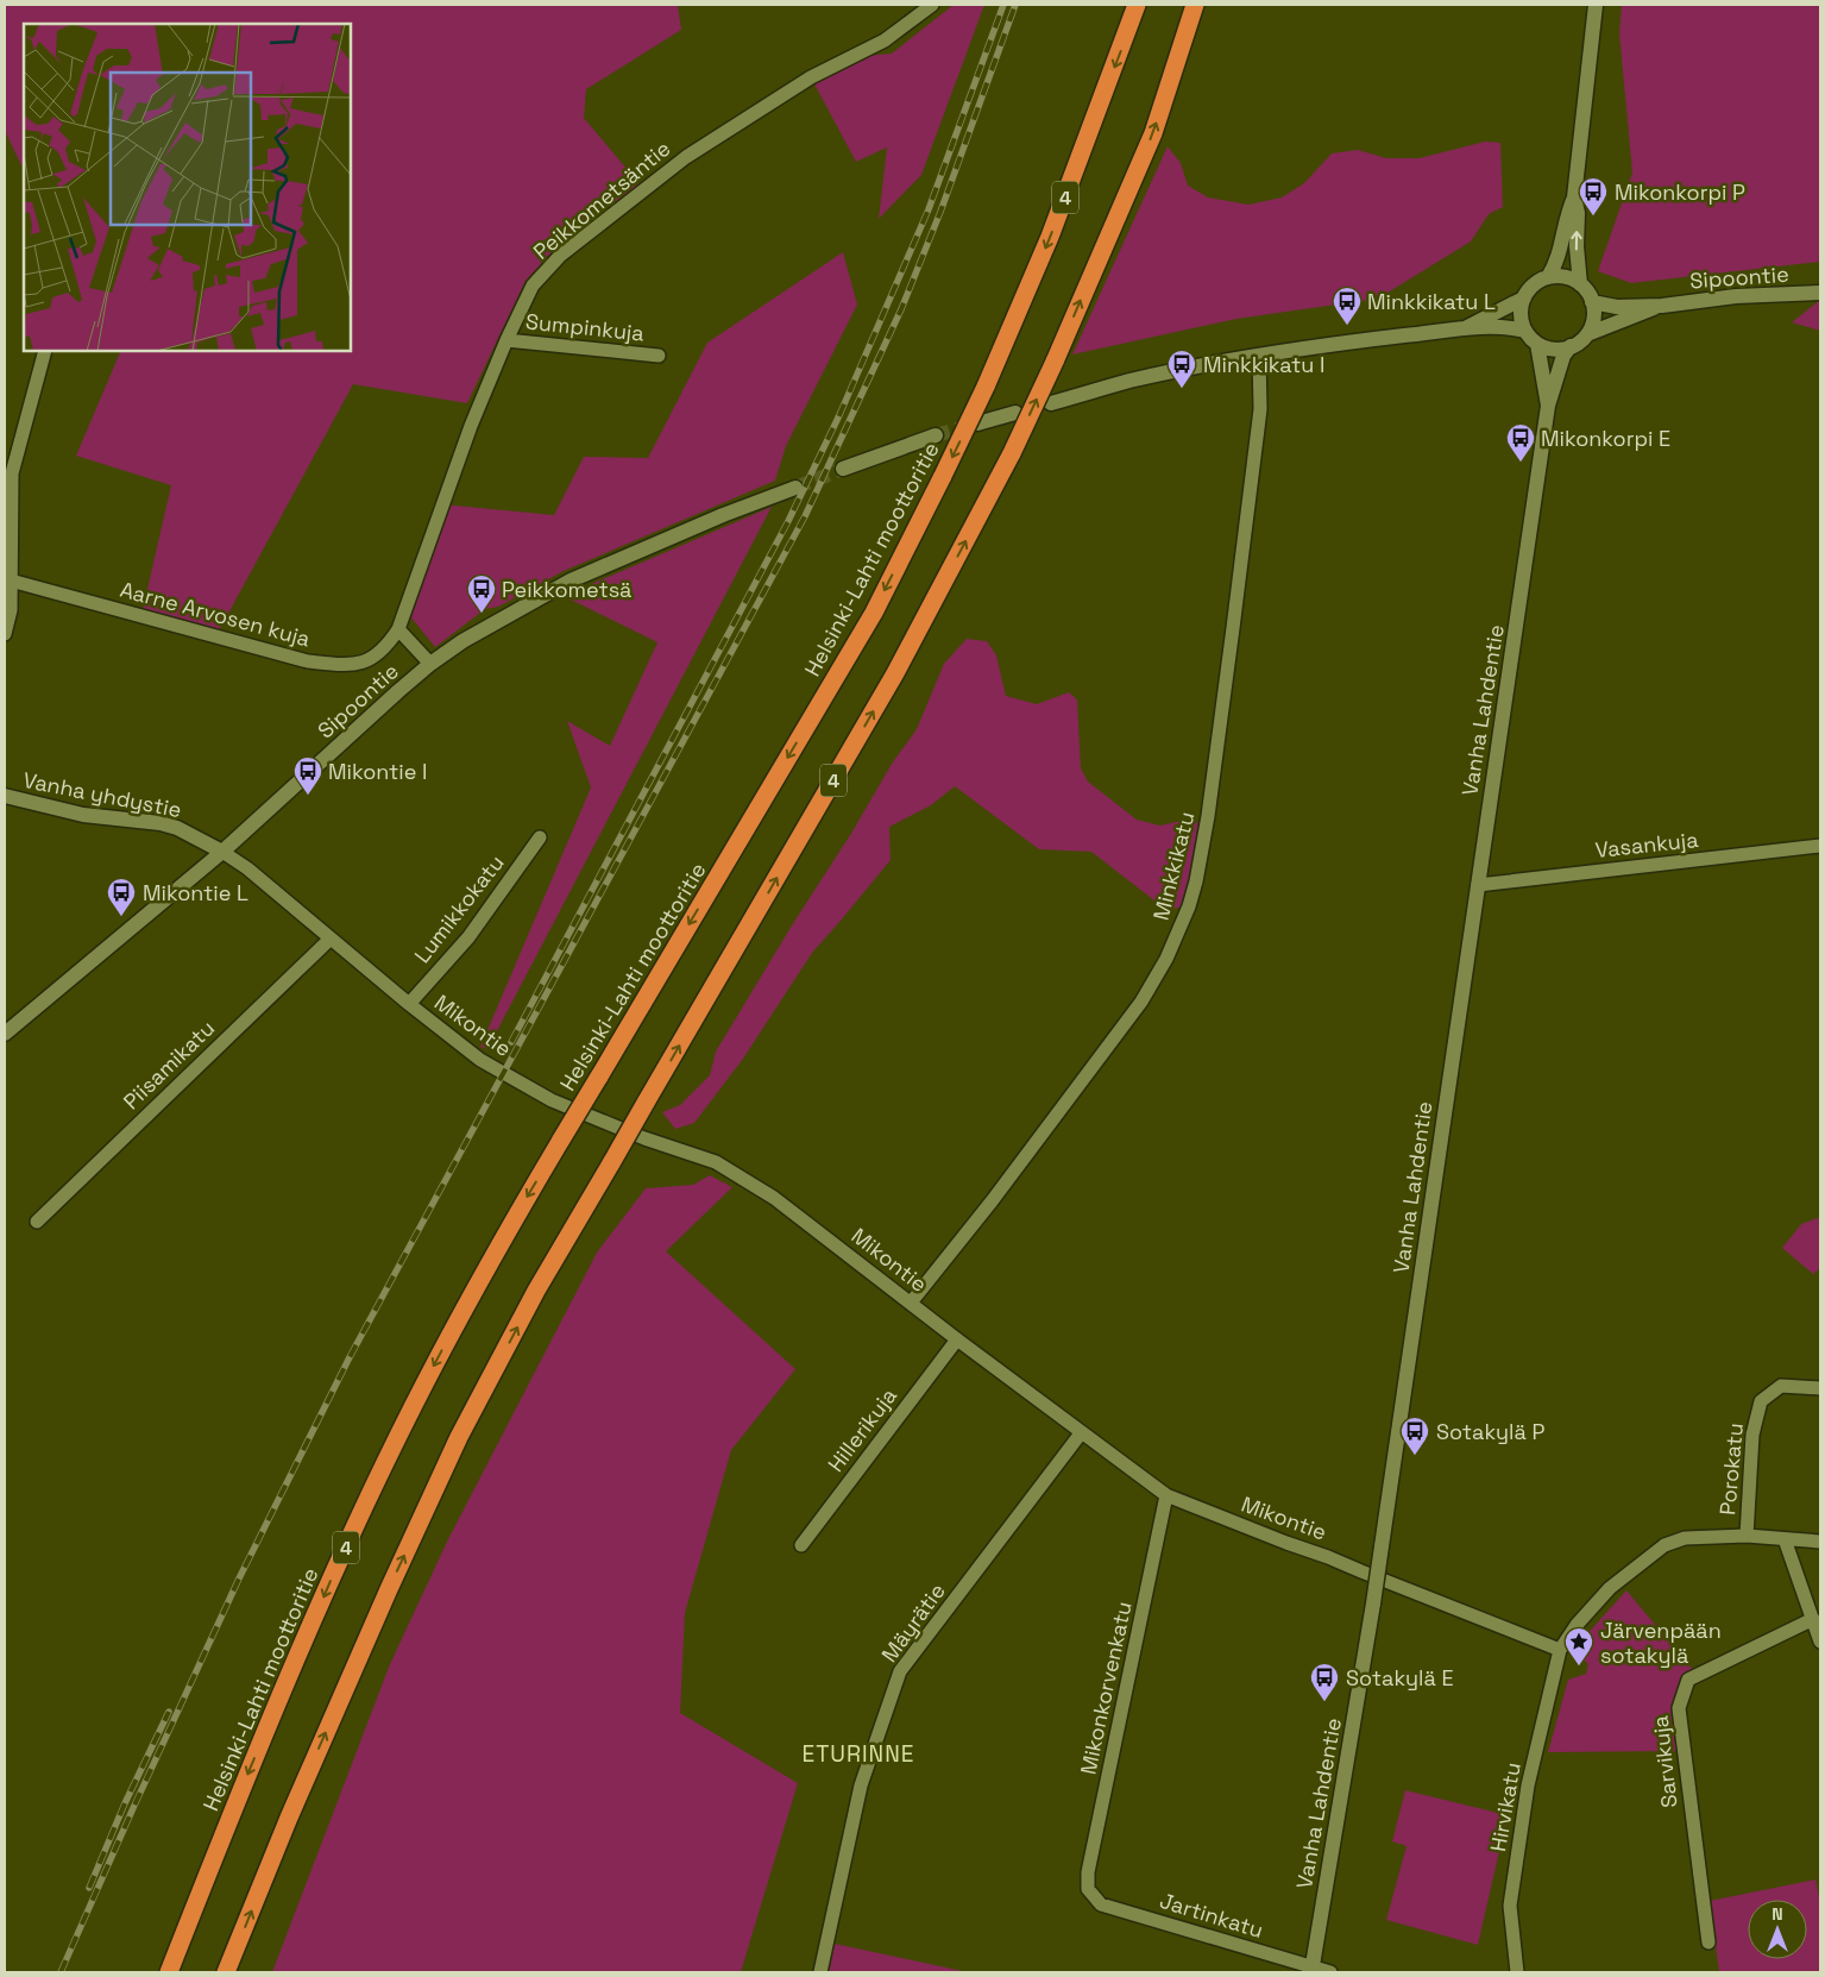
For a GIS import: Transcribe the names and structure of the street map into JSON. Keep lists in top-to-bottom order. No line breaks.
{"streets":{"highway":["4","Helsinki-Lahti moottoritie"],"main road":["Sipoontie","Vanha Lahdentie","Vanha yhdystie"],"street":["Peikkometsäntie","Sumpinkuja","Aarne Arvosen kuja","Vasankuja","Minkkikatu","Lumikkokatu","Mikontie","Piisamikatu","Hillerikuja","Porokatu","Mäyrätie","Mikonkorvenkatu","Sarvikuja","Hirvikatu","Jartinkatu"]},"crossings":[["Peikkometsäntie","Sumpinkuja"],["Peikkometsäntie","Aarne Arvosen kuja"],["Sipoontie","Vanha Lahdentie"],["Sipoontie","Vanha yhdystie"],["Sipoontie","Mikontie"],["Vanha Lahdentie","Vasankuja"],["Vanha Lahdentie","Jartinkatu"],["Vanha yhdystie","Mikontie"],["Minkkikatu","Mikontie"],["Lumikkokatu","Mikontie"],["Mikontie","Piisamikatu"],["Mikontie","Hillerikuja"],["Mikontie","Mäyrätie"],["Mikontie","Mikonkorvenkatu"],["Mikontie","Hirvikatu"],["Mikonkorvenkatu","Jartinkatu"]],"districts":["ETURINNE"],"places":{"bus stop":["Mikonkorpi P","Minkkikatu L","Minkkikatu I","Mikonkorpi E","Peikkometsä","Mikontie I","Mikontie L","Sotakylä P","Sotakylä E"],"place":["Järvenpään sotakylä"]},"north":"top"}
